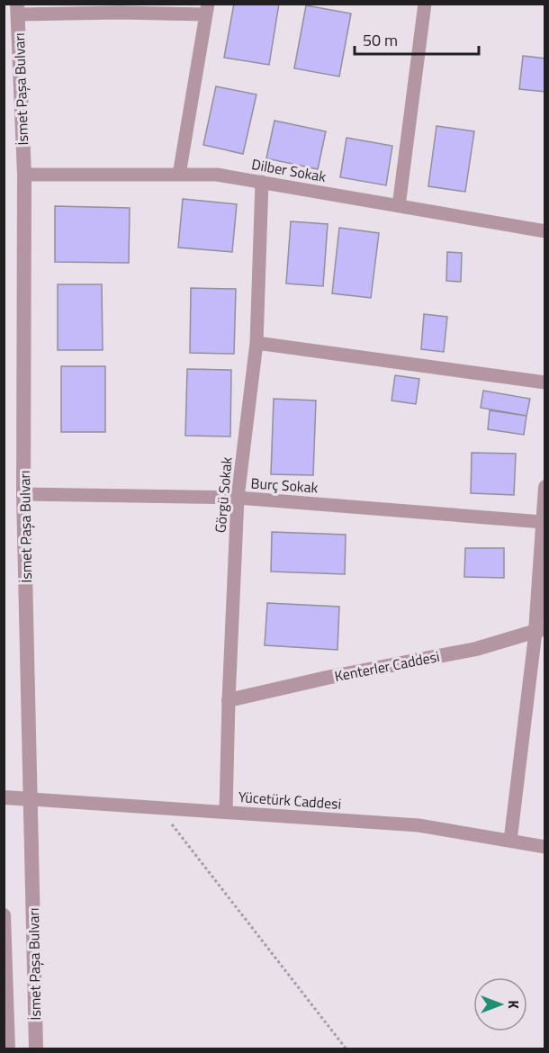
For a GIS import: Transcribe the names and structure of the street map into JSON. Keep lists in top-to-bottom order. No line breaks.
{"streets":{"street":["İsmet Paşa Bulvarı","Dilber Sokak","Burç Sokak","Görgü Sokak","Kenterler Caddesi","Yücetürk Caddesi"]},"crossings":[["İsmet Paşa Bulvarı","Dilber Sokak"],["İsmet Paşa Bulvarı","Burç Sokak"],["İsmet Paşa Bulvarı","Yücetürk Caddesi"],["Dilber Sokak","Görgü Sokak"],["Burç Sokak","Görgü Sokak"],["Görgü Sokak","Kenterler Caddesi"],["Görgü Sokak","Yücetürk Caddesi"]],"scale_bar":"50 m","north":"right"}
